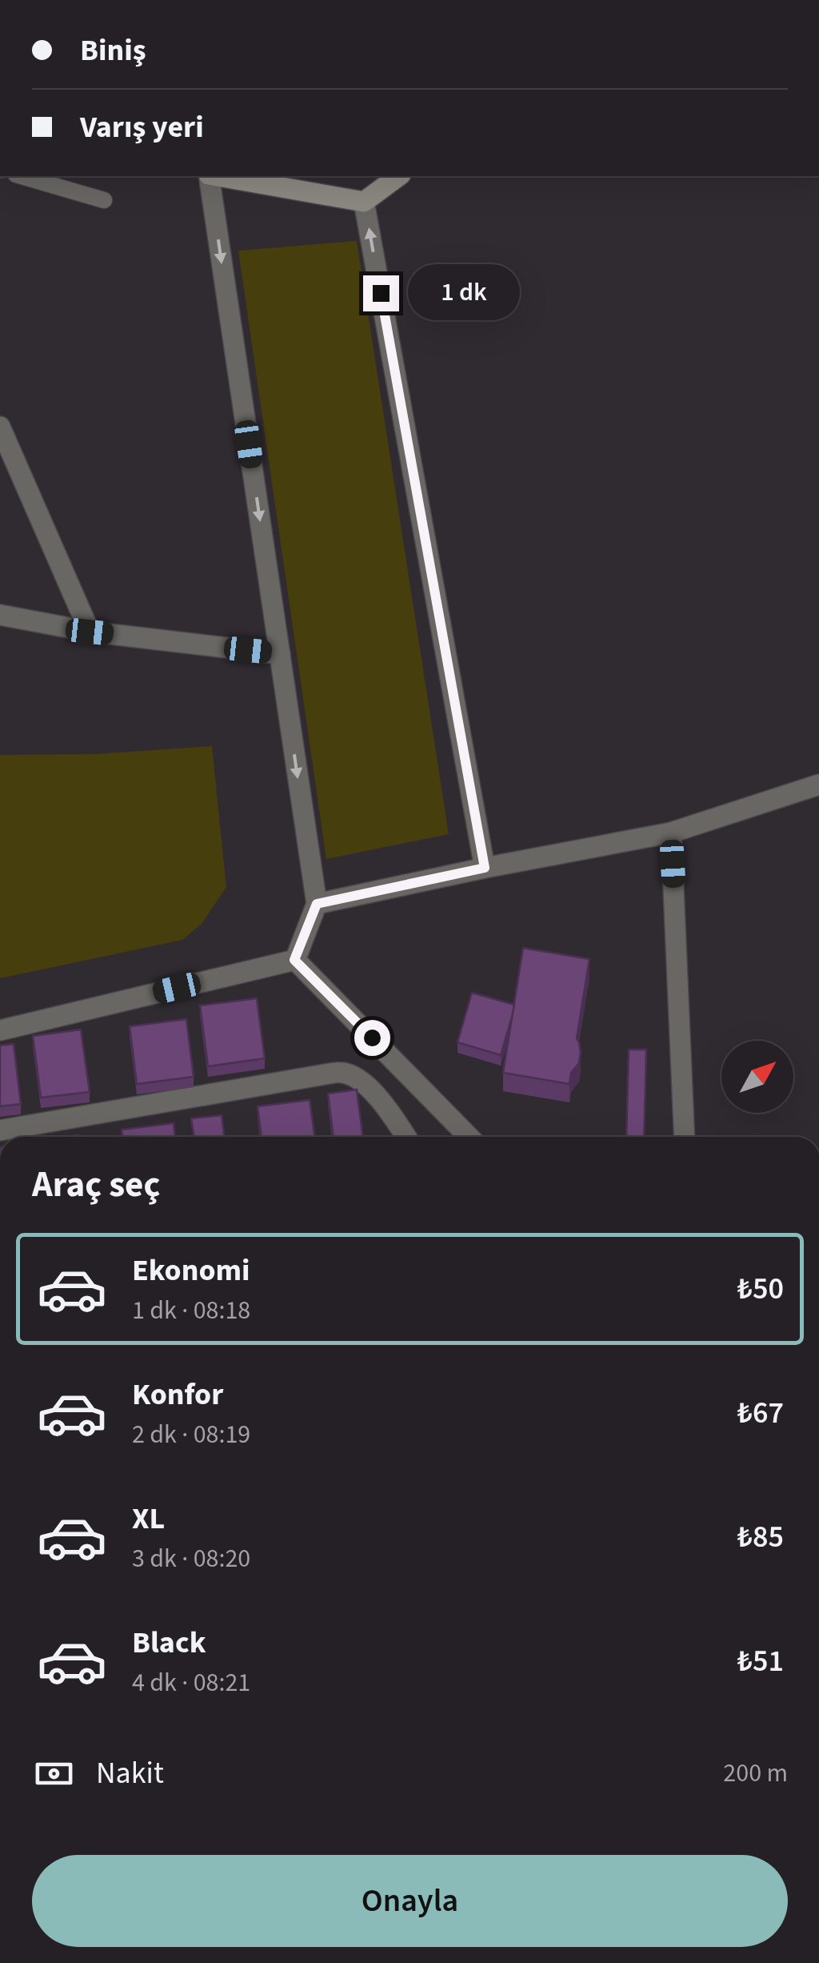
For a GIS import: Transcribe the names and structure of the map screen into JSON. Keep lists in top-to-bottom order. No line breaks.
{"north":"top right","page":{"banner":["Biniş","Varış yeri"],"bubble":"1 dk","heading":"Araç seç","list":[{"name":"Ekonomi","note":"1 dk · 08:18","value":"₺50"},{"name":"Konfor","note":"2 dk · 08:19","value":"₺67"},{"name":"XL","note":"3 dk · 08:20","value":"₺85"},{"name":"Black","note":"4 dk · 08:21","value":"₺51"}],"pay":["Nakit","200 m"],"buttons":"Onayla"}}
